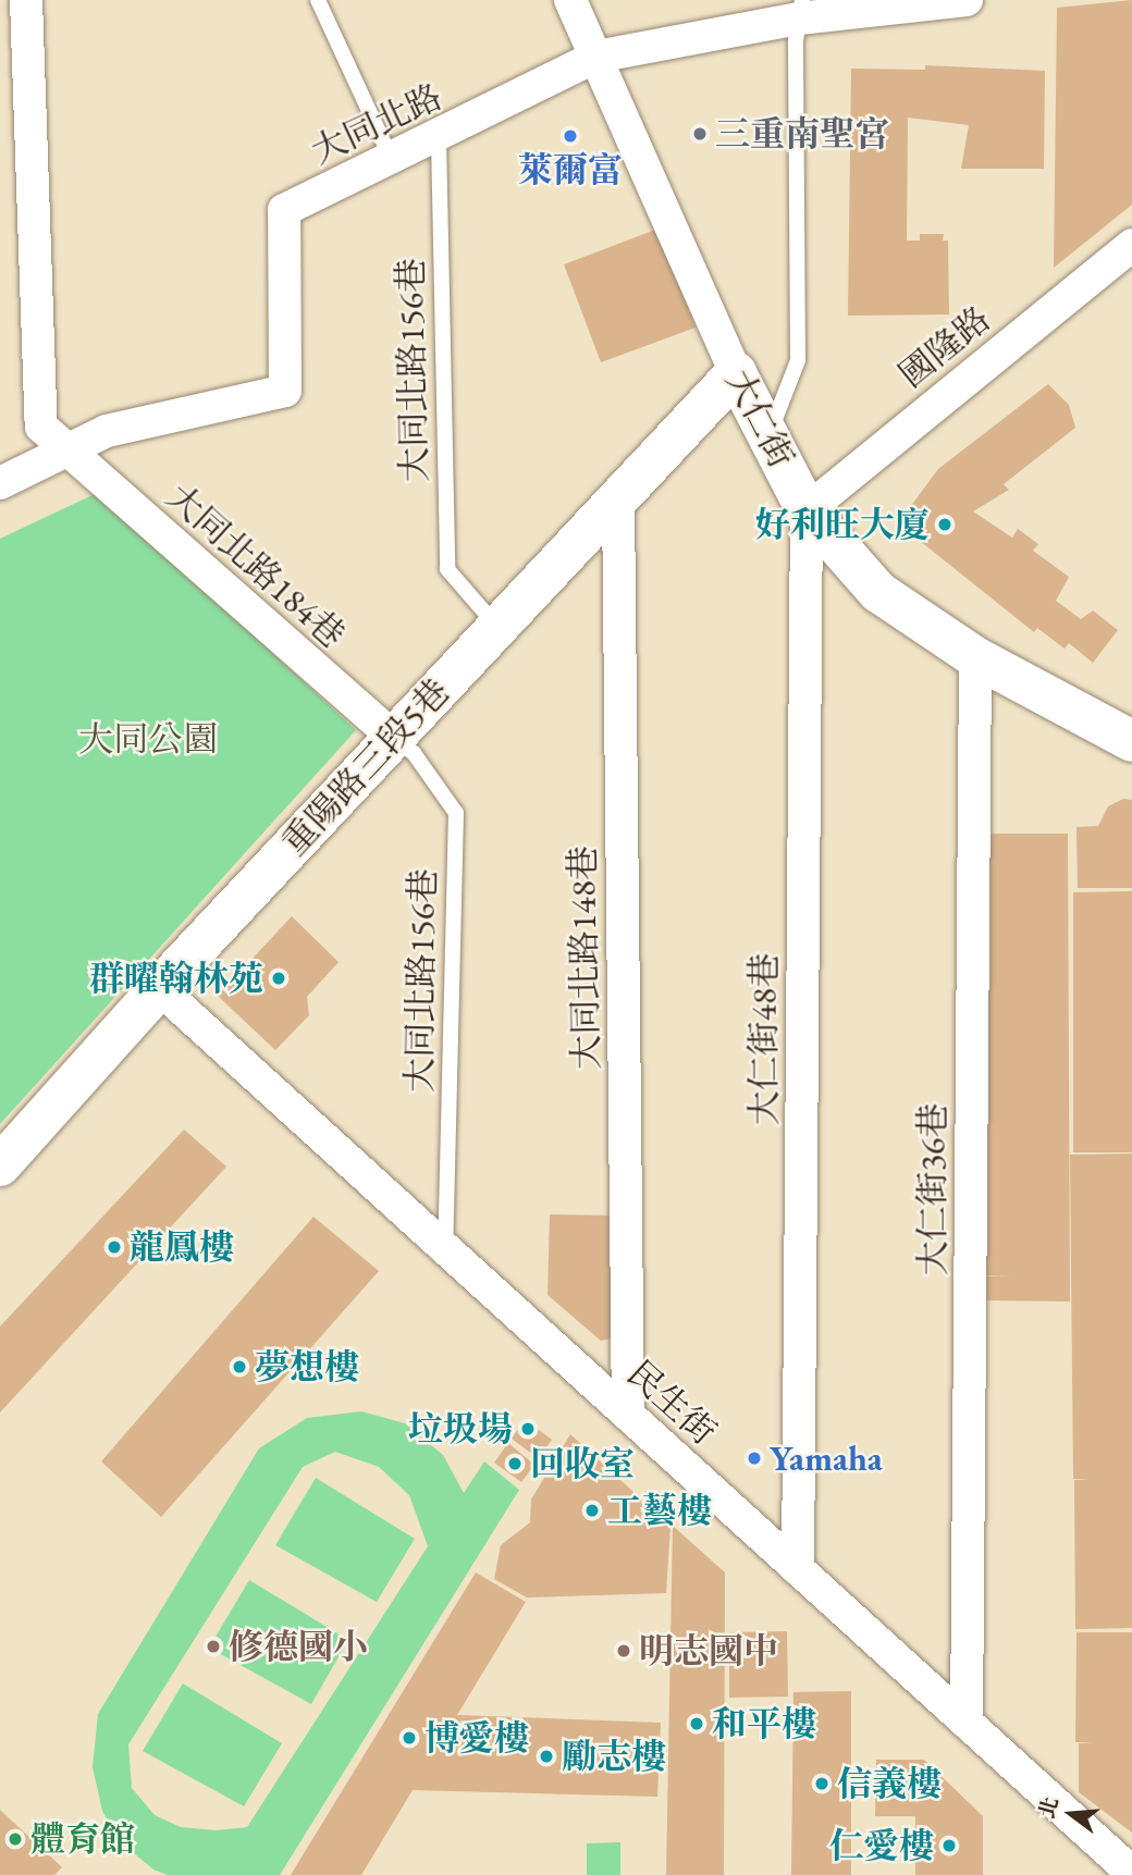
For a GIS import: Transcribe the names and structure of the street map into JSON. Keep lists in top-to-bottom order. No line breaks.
{"streets":{"street":["大同北路","國隆路","大仁街","大同北路184巷","重陽路三段5巷","大同北路148巷","大仁街48巷","大仁街36巷","民生街"],"lane":["大同北路156巷"]},"crossings":[["大同北路","大同北路156巷"],["大同北路","大仁街"],["大同北路","大同北路184巷"],["國隆路","大仁街"],["國隆路","大仁街48巷"],["大同北路156巷","大同北路184巷"],["大同北路156巷","重陽路三段5巷"],["大同北路156巷","民生街"],["大仁街","重陽路三段5巷"],["大仁街","大仁街48巷"],["大仁街","大仁街36巷"],["大同北路184巷","重陽路三段5巷"],["重陽路三段5巷","大同北路148巷"],["重陽路三段5巷","民生街"],["大同北路148巷","民生街"],["大仁街48巷","民生街"],["大仁街36巷","民生街"]],"parks":["大同公園"],"places":["三重南聖宮","萊爾富","好利旺大廈","群曜翰林苑","龍鳳樓","夢想樓","垃圾場","Yamaha","回收室","工藝樓","修德國小","明志國中","和平樓","博愛樓","勵志樓","信義樓","體育館","仁愛樓"],"north":"left"}
